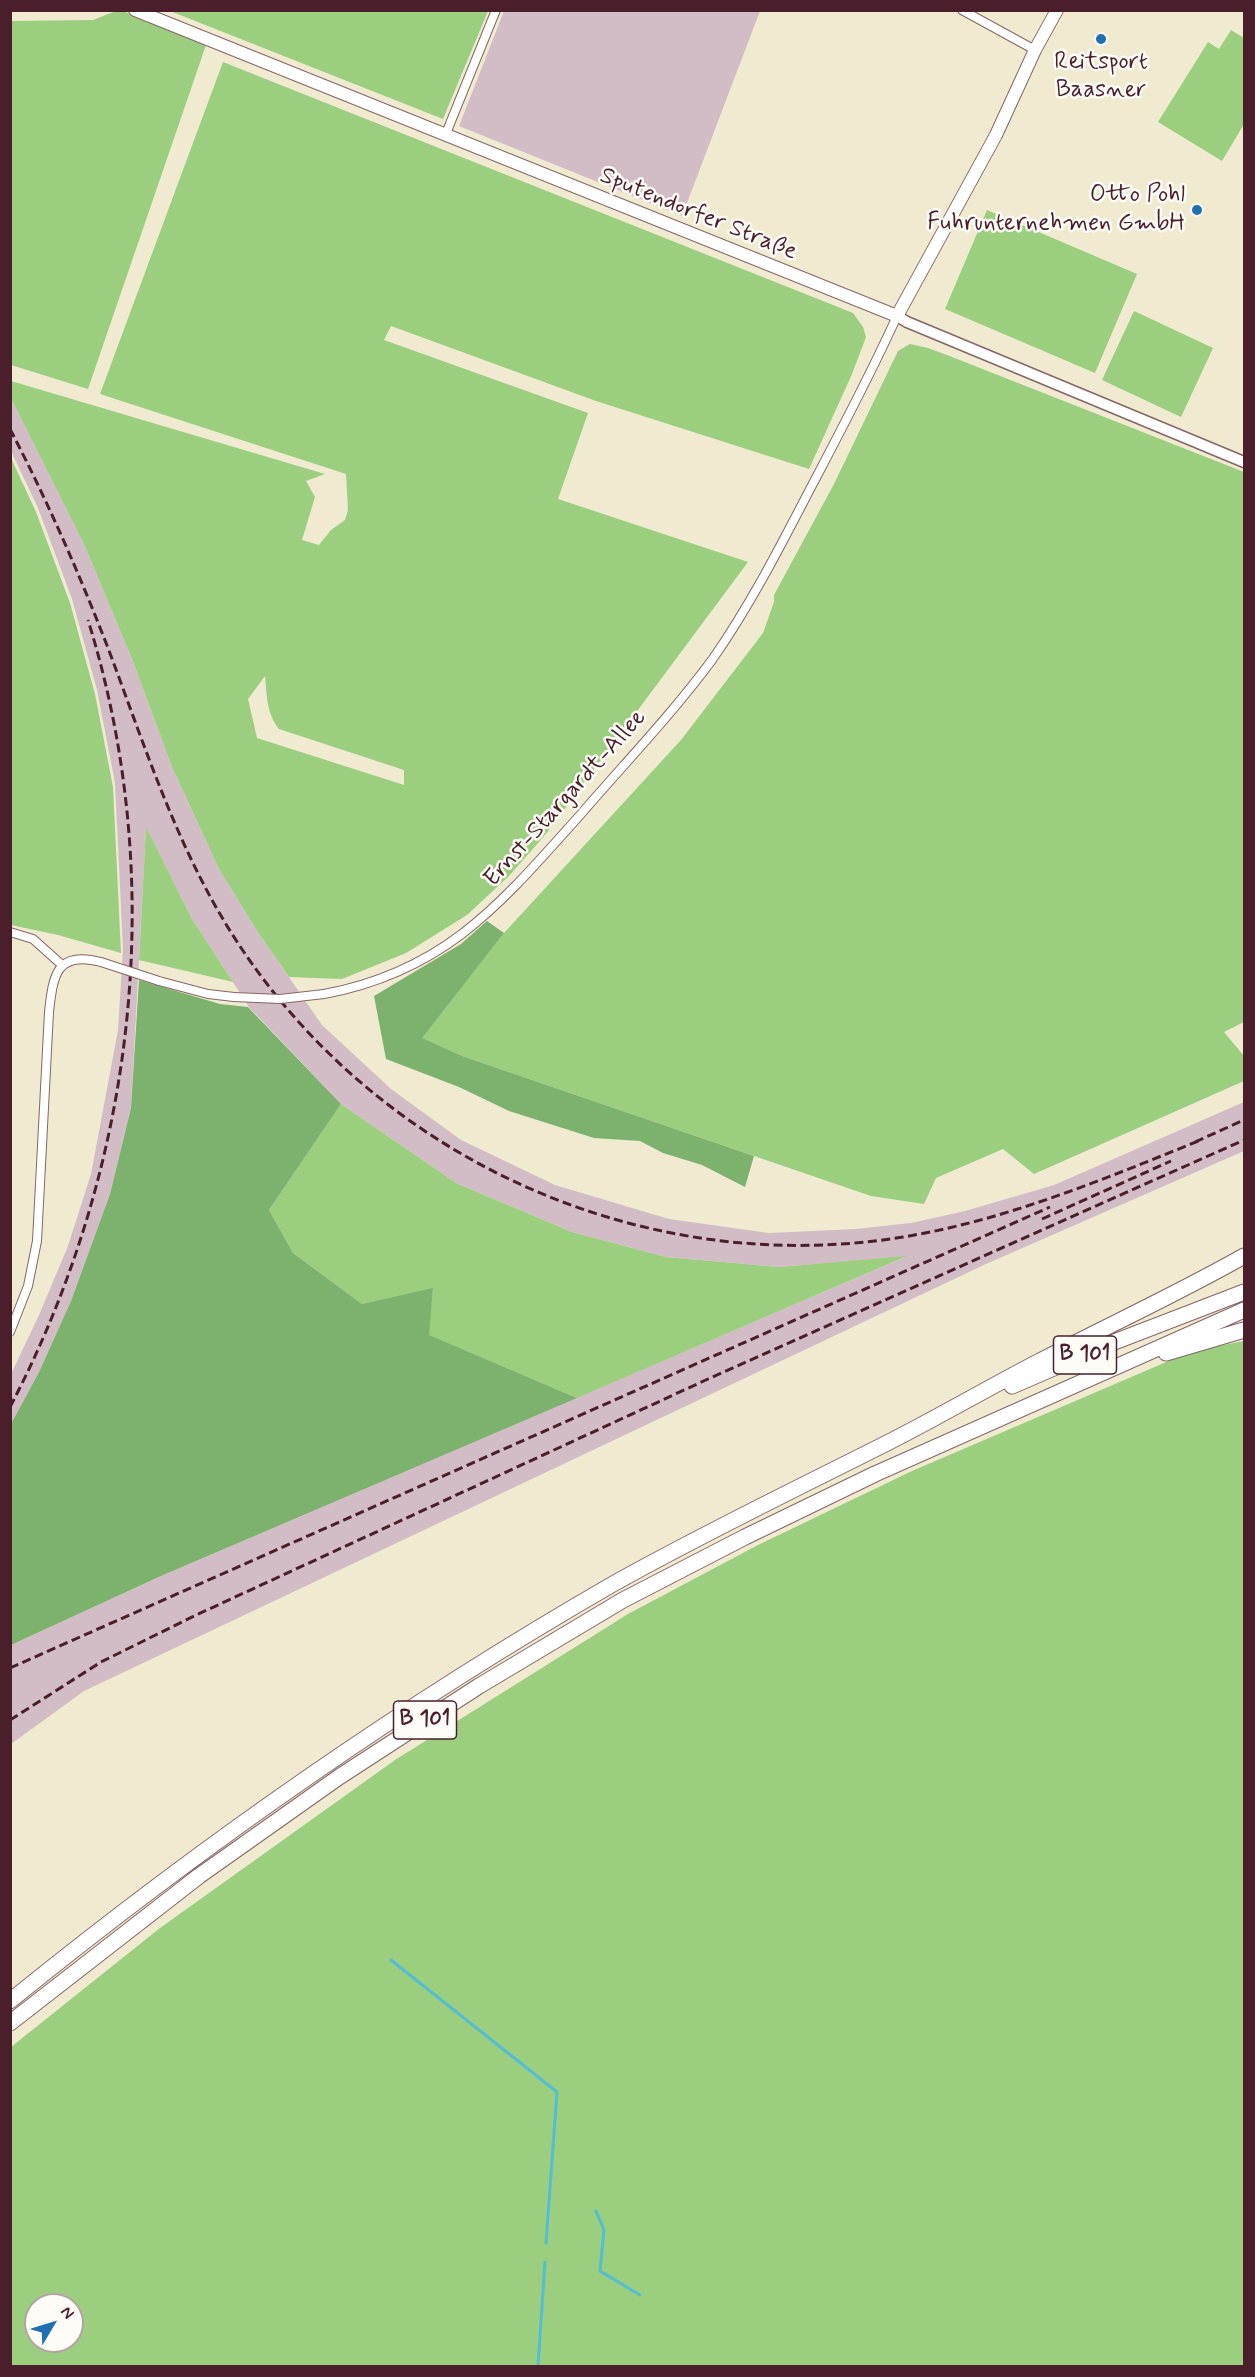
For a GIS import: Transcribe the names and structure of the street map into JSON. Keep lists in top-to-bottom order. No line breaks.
{"streets":{"highway":["B 101"],"main road":["Sputendorfer Straße"],"street":["Ernst-Stargardt-Allee"]},"crossings":[["Sputendorfer Straße","Ernst-Stargardt-Allee"]],"places":["Reitsport Baasner","Otto Pohl Fuhrunternehmen GmbH"],"north":"top right"}
